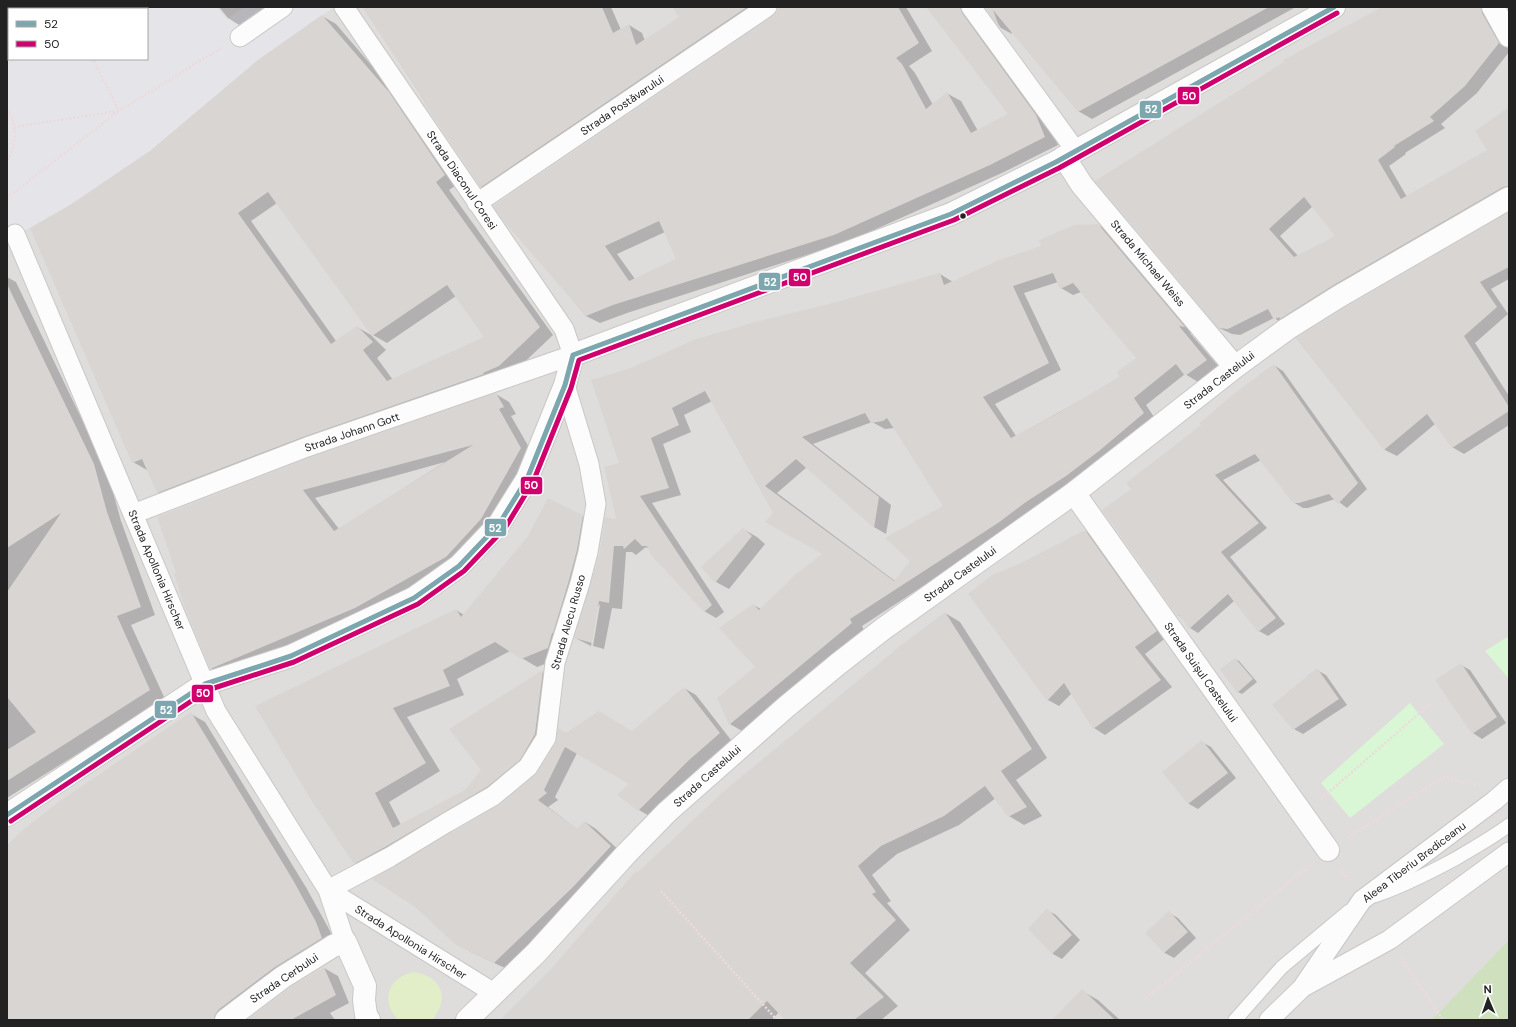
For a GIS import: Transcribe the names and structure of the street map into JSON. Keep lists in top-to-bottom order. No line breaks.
{"streets":{"street":["Strada Postăvarului","Strada Diaconul Coresi","Strada Michael Weiss","Strada Castelului","Strada Johann Gott","Strada Apollonia Hirscher","Strada Alecu Russo","Strada Suișul Castelului","Aleea Tiberiu Brediceanu","Strada Cerbului"]},"crossings":[["Strada Postăvarului","Strada Diaconul Coresi"],["Strada Diaconul Coresi","Strada Johann Gott"],["Strada Michael Weiss","Strada Castelului"],["Strada Castelului","Strada Apollonia Hirscher"],["Strada Castelului","Strada Suișul Castelului"],["Strada Johann Gott","Strada Apollonia Hirscher"],["Strada Apollonia Hirscher","Strada Alecu Russo"],["Strada Apollonia Hirscher","Strada Cerbului"]],"lines":["transit line 52","transit line 50"],"legend":["52","50"],"north":"top"}
